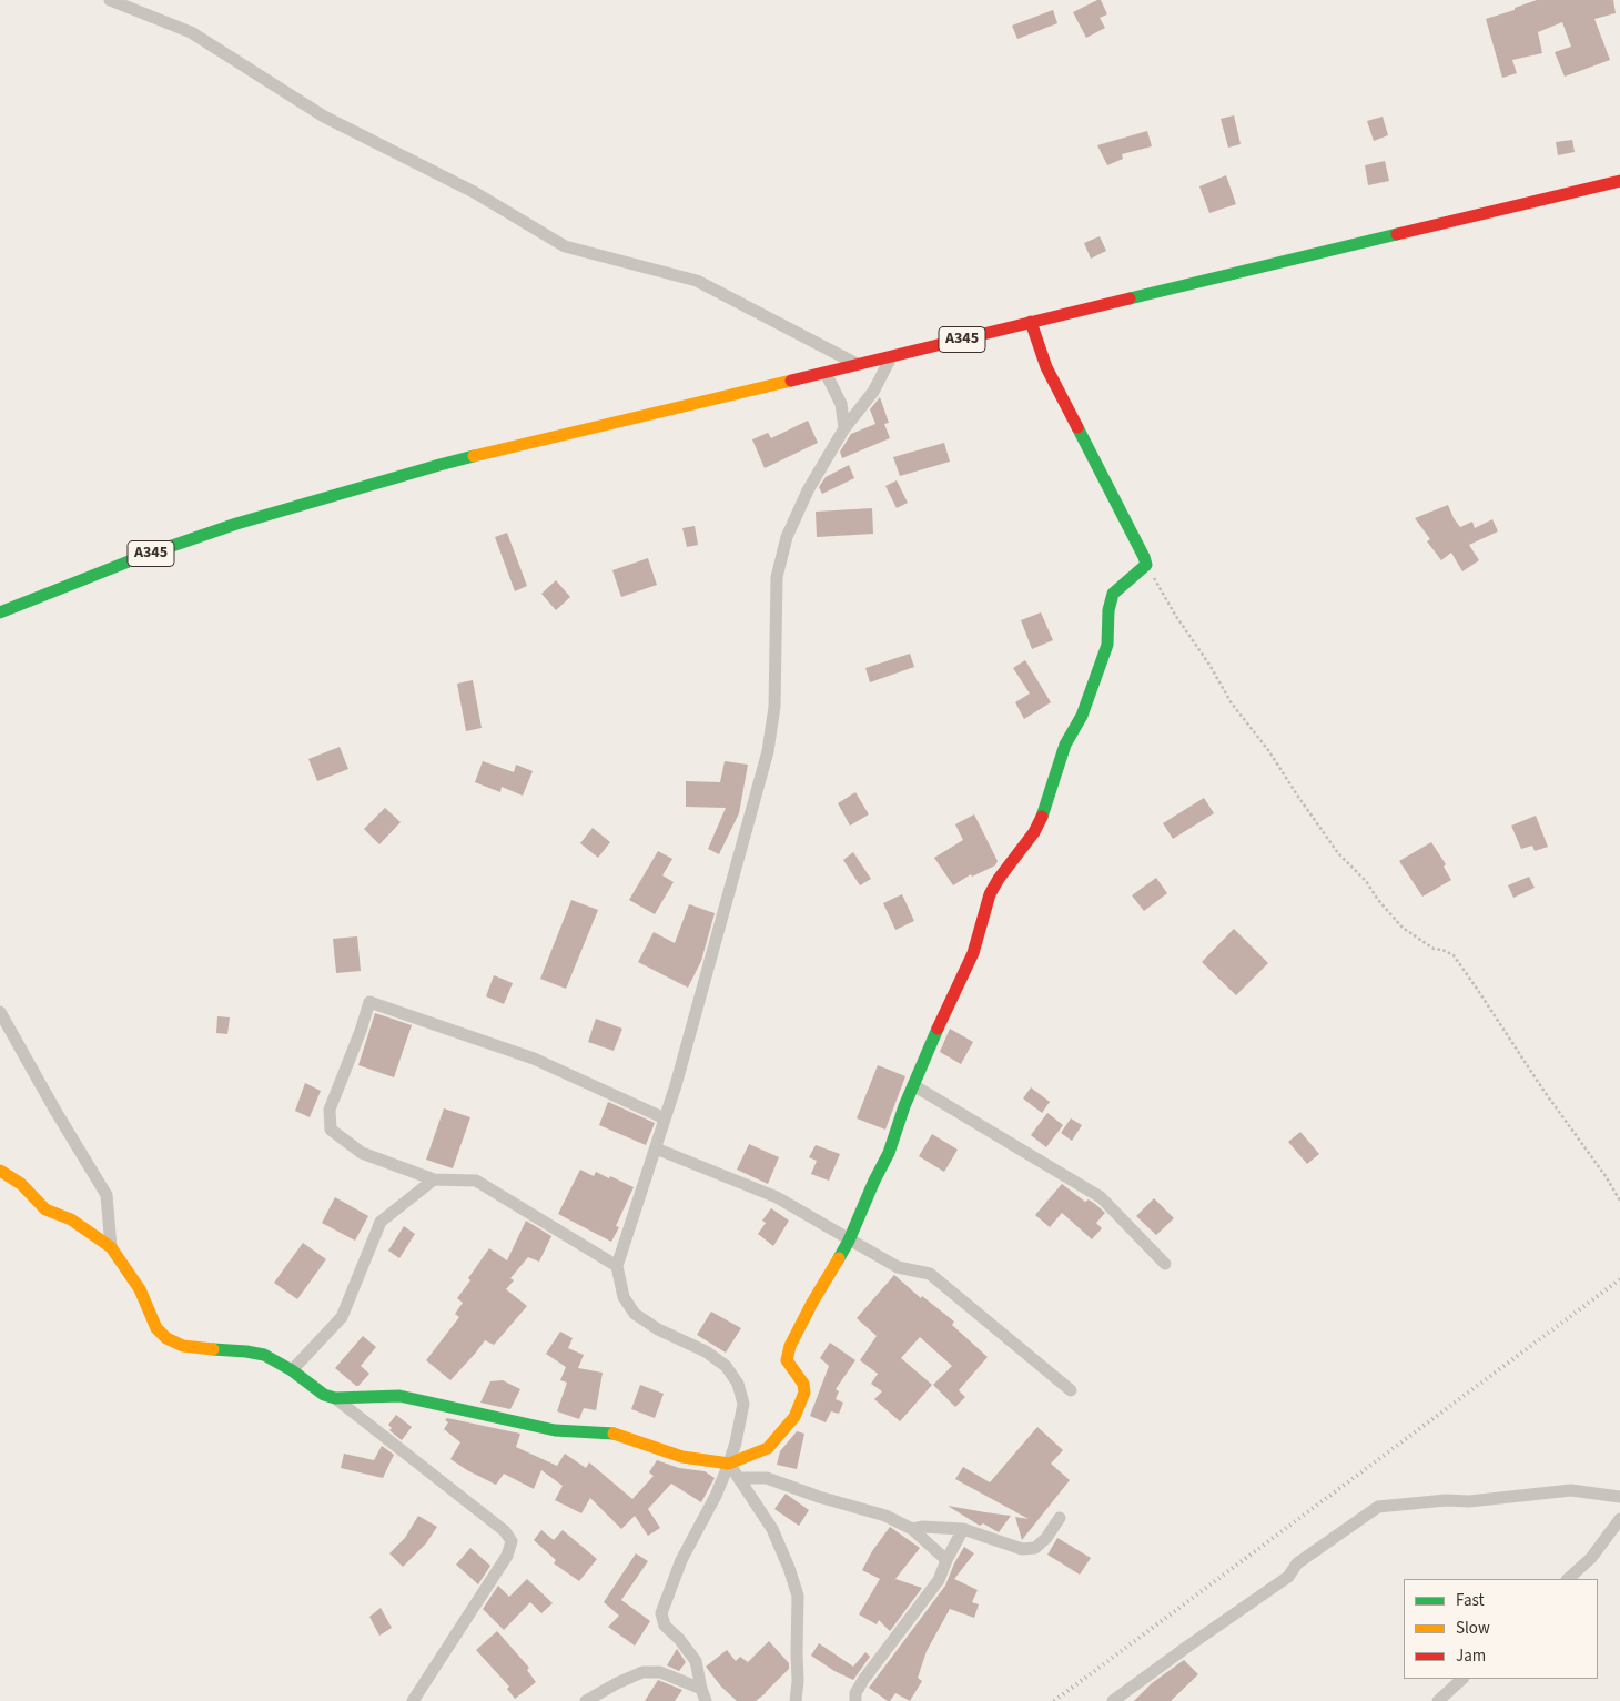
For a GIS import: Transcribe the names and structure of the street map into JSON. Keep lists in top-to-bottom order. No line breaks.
{"streets":{"main road":["A345"]},"legend":["Fast","Slow","Jam"]}
